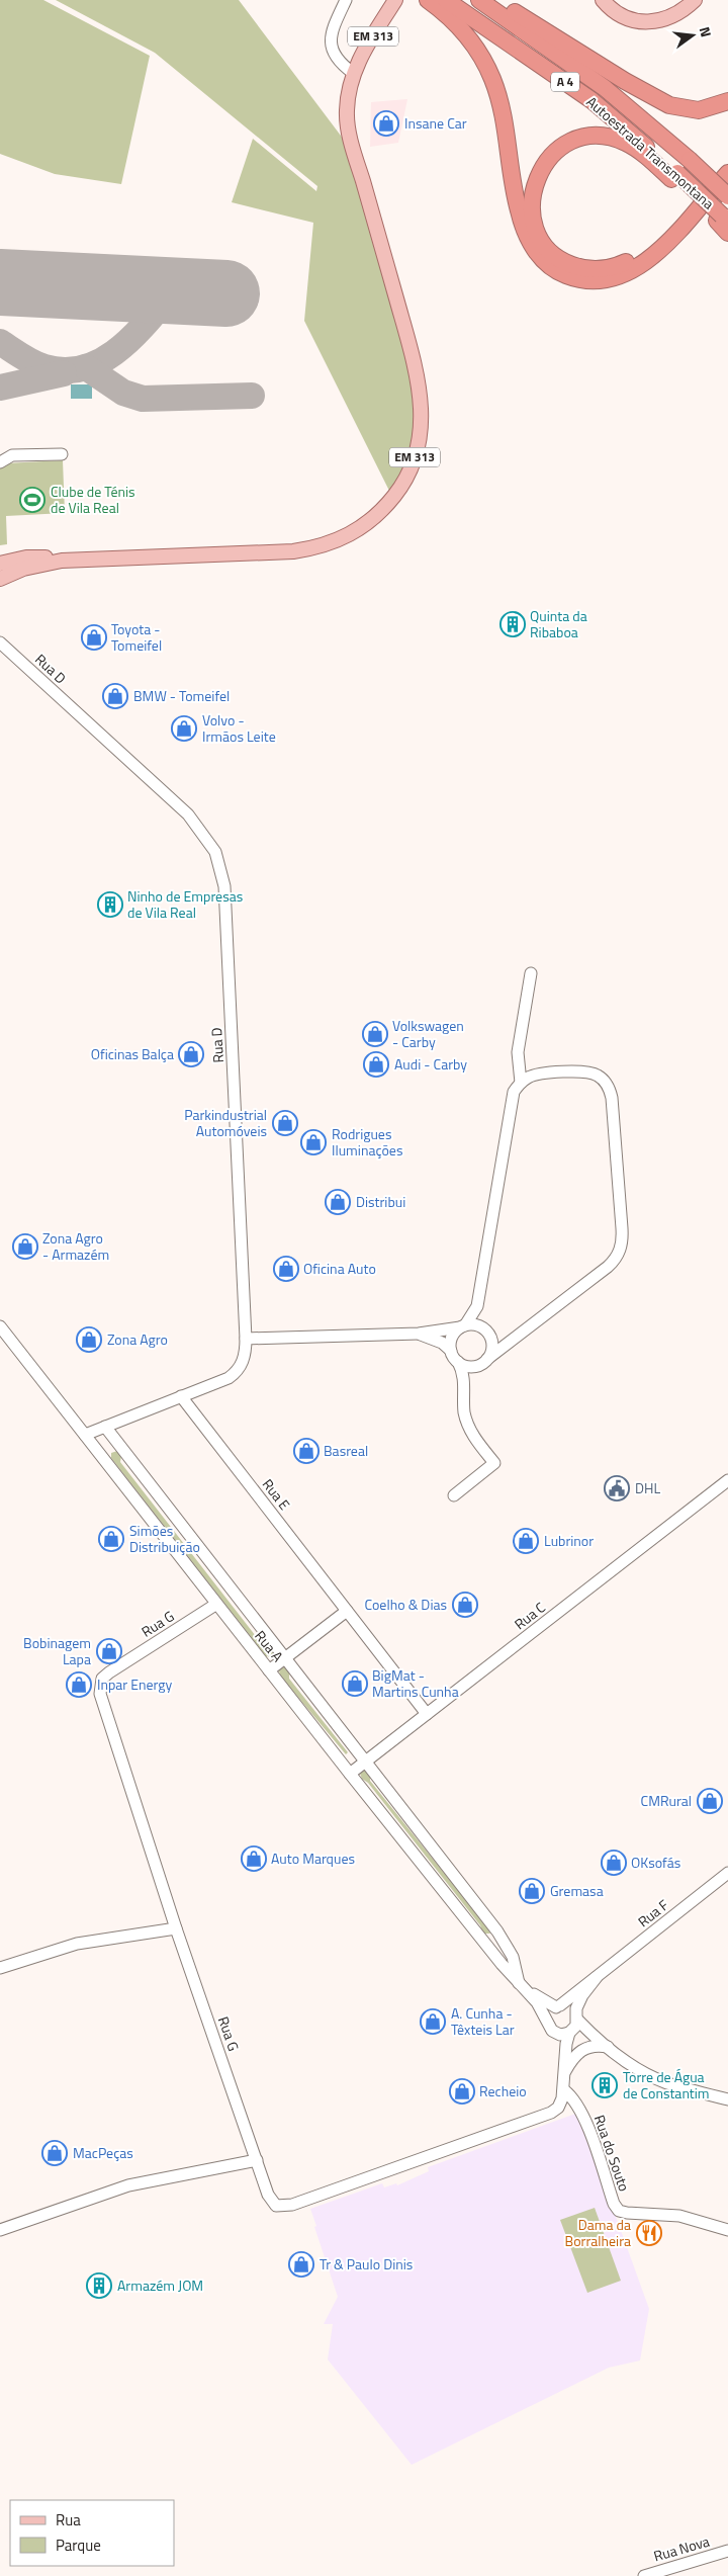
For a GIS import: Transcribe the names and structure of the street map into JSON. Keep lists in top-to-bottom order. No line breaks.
{"streets":{"highway":["A 4","Autoestrada Transmontana"],"main road":["EM 313"],"street":["Rua D","Rua E","Rua C","Rua G","Rua A","Rua F","Rua do Souto","Rua Nova"]},"crossings":[["Rua D","Rua E"],["Rua D","Rua A"],["Rua E","Rua C"],["Rua C","Rua A"],["Rua G","Rua A"],["Rua G","Rua do Souto"]],"places":{"shop":["Insane Car","Toyota - Tomeifel","BMW - Tomeifel","Volvo - Irmãos Leite","Volkswagen - Carby","Oficinas Balça","Audi - Carby","Parkindustrial Automóveis","Rodrigues Iluminações","Distribui","Zona Agro - Armazém","Oficina Auto","Zona Agro","Basreal","Simões Distribuição","Lubrinor","Coelho & Dias","Bobinagem Lapa","BigMat - Martins Cunha","Inpar Energy","CMRural","Auto Marques","OKsofás","Gremasa","A. Cunha - Têxteis Lar","Recheio","MacPeças","Tr & Paulo Dinis"],"sports":["Clube de Ténis de Vila Real"],"building":["Quinta da Ribaboa","Ninho de Empresas de Vila Real","Torre de Água de Constantim","Armazém JOM"],"public building":["DHL"],"restaurant":["Dama da Borralheira"]},"legend":["Rua","Parque"],"north":"right"}
